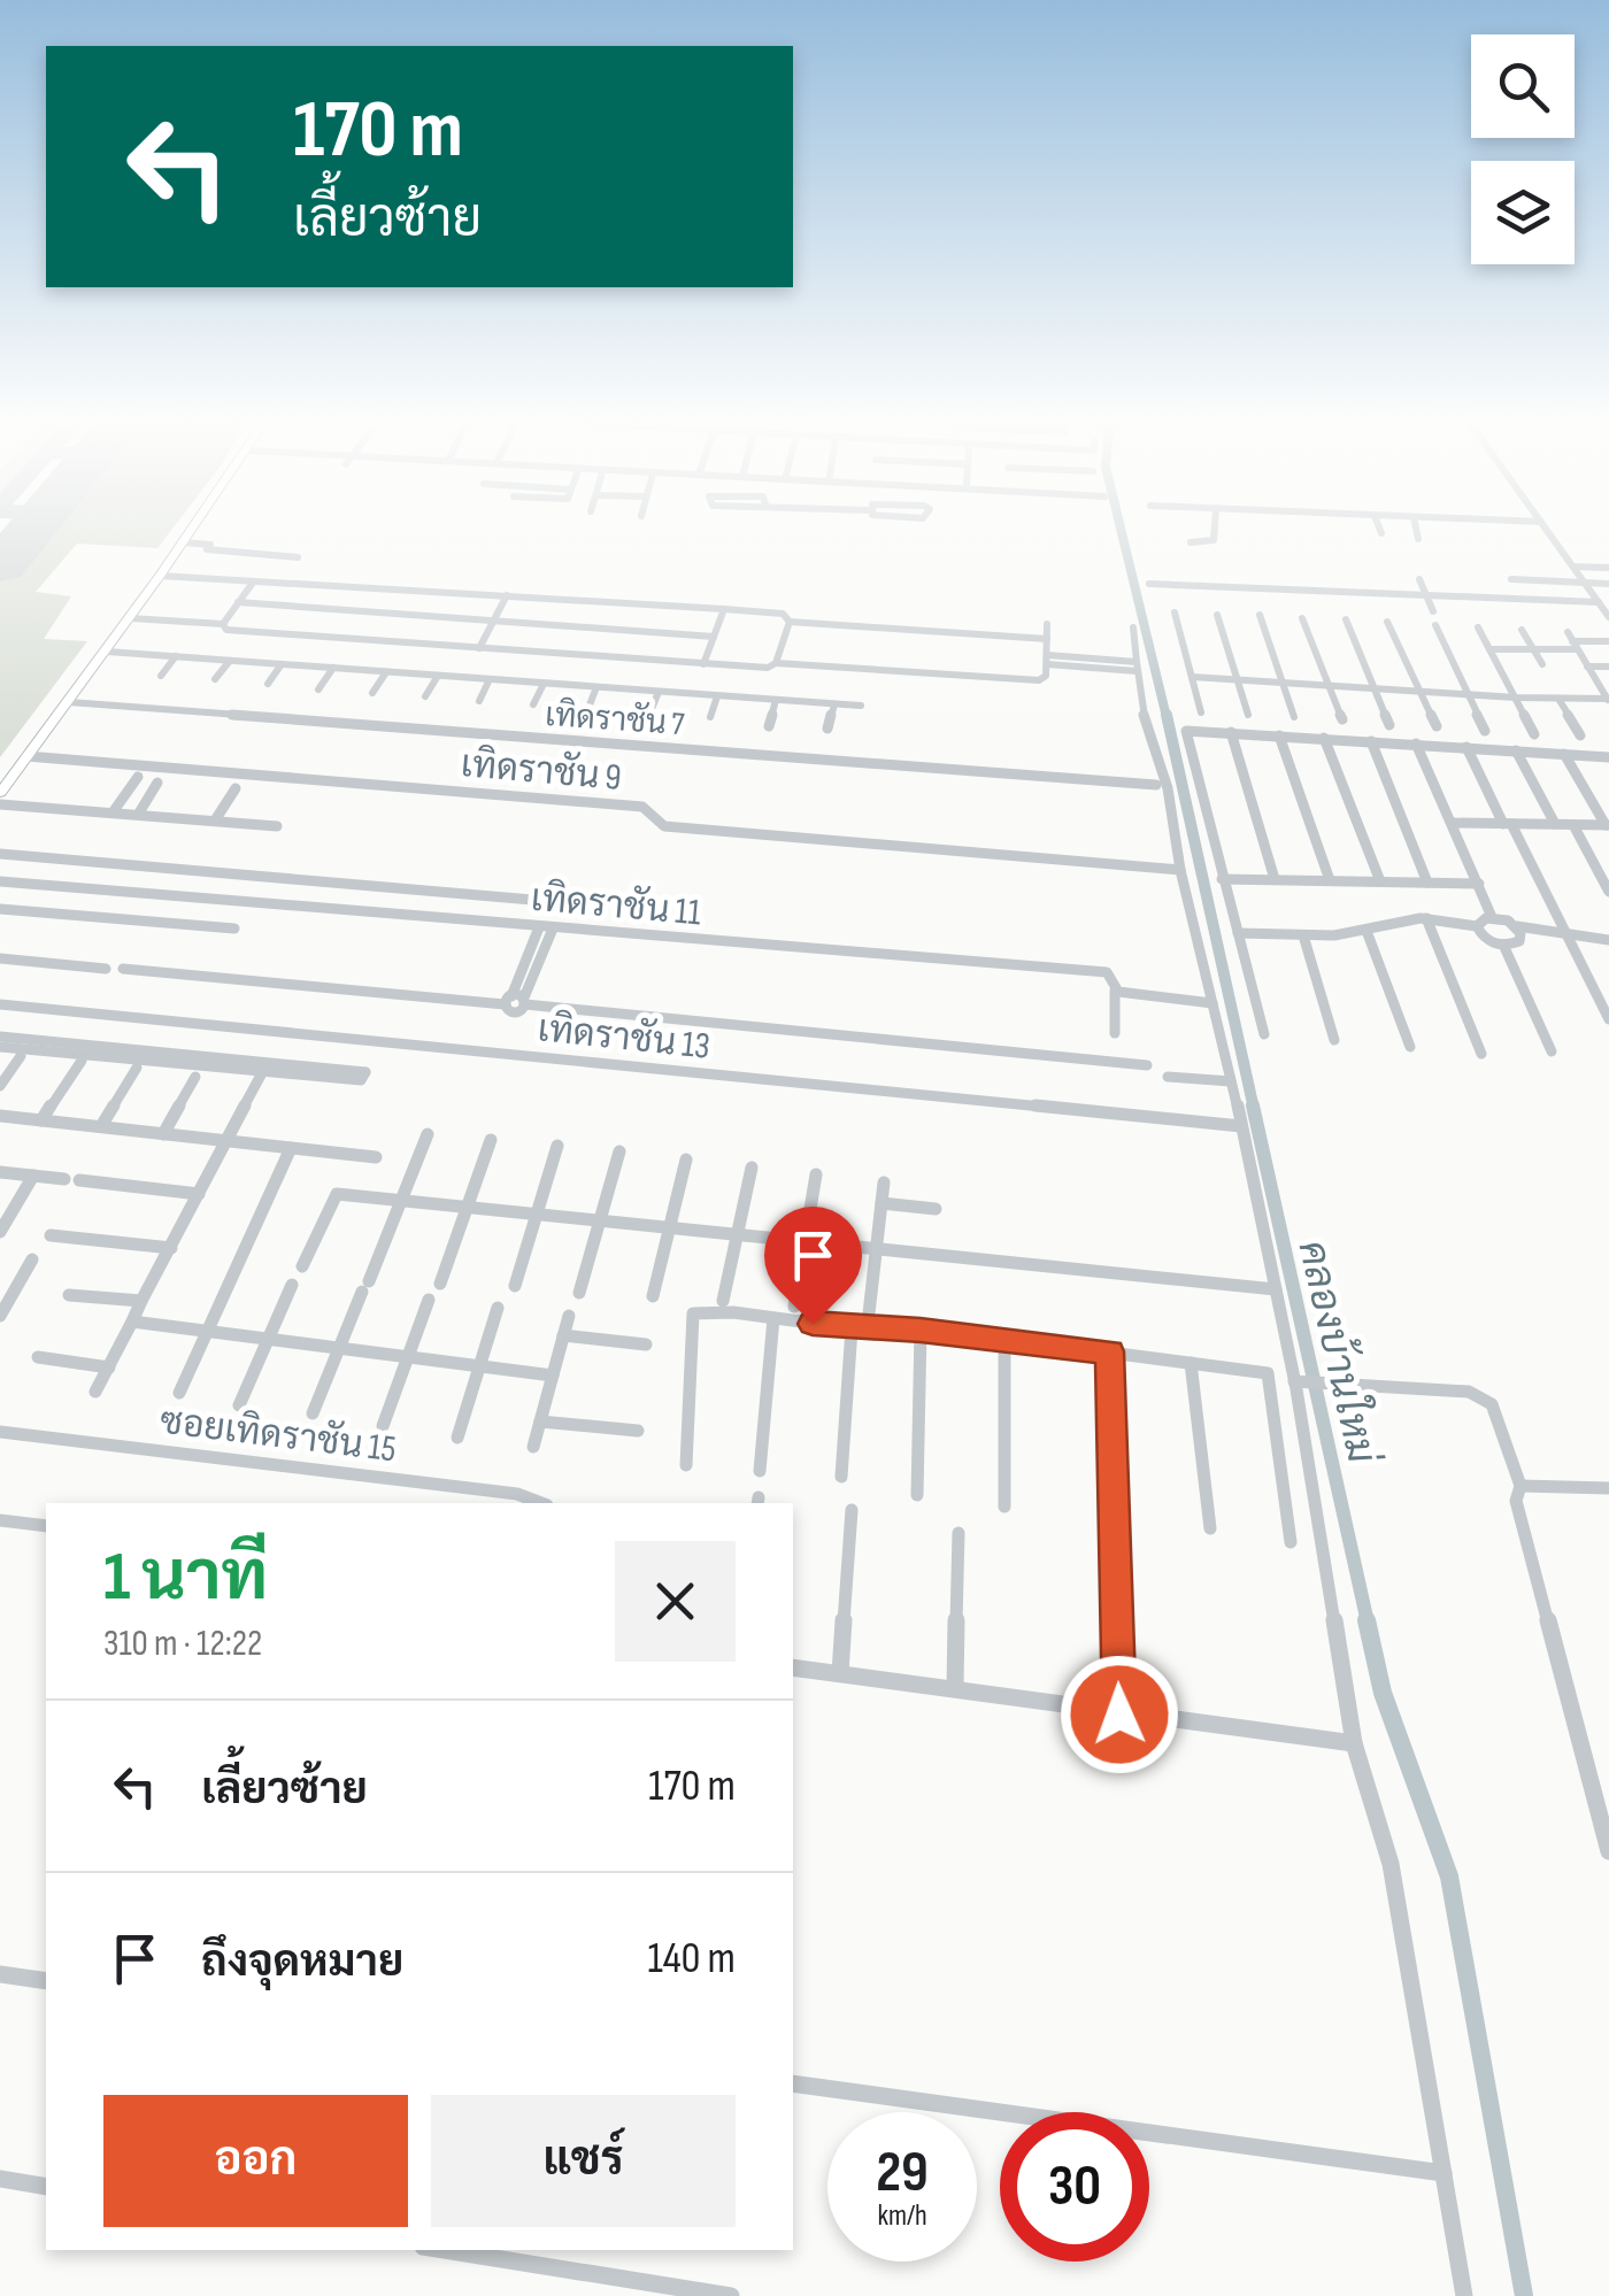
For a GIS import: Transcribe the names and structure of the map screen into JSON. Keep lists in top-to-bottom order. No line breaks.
{"streets":{"street":["เทิดราชัน 7","เทิดราชัน 9","เทิดราชัน 11","เทิดราชัน 13","ซอยเทิดราชัน 15"]},"water":["คลองบ้านใหม่"],"page":{"turn":["170 m","เลี้ยวซ้าย"],"heading":["1 นาที","310 m · 12:22"],"list":[{"name":"เลี้ยวซ้าย","value":"170 m"},{"name":"ถึงจุดหมาย","value":"140 m"}],"buttons":["ออก","แชร์"],"speed":"29 km/h","limit":"30"}}
